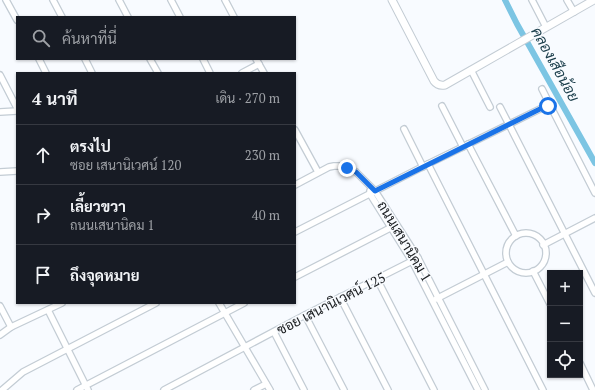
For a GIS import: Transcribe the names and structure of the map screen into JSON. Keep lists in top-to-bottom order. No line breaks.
{"streets":{"street":["ถนนเสนานิคม 1","ซอย เสนานิเวศน์ 125"]},"crossings":[["ถนนเสนานิคม 1","ซอย เสนานิเวศน์ 125"]],"water":["คลองเสือน้อย"],"page":{"search":"ค้นหาที่นี่","heading":["4 นาที","เดิน · 270 m"],"list":[["ตรงไป","ซอย เสนานิเวศน์ 120","230 m"],["เลี้ยวขวา","ถนนเสนานิคม 1","40 m"],"ถึงจุดหมาย"],"map_buttons":["+","−"]}}
